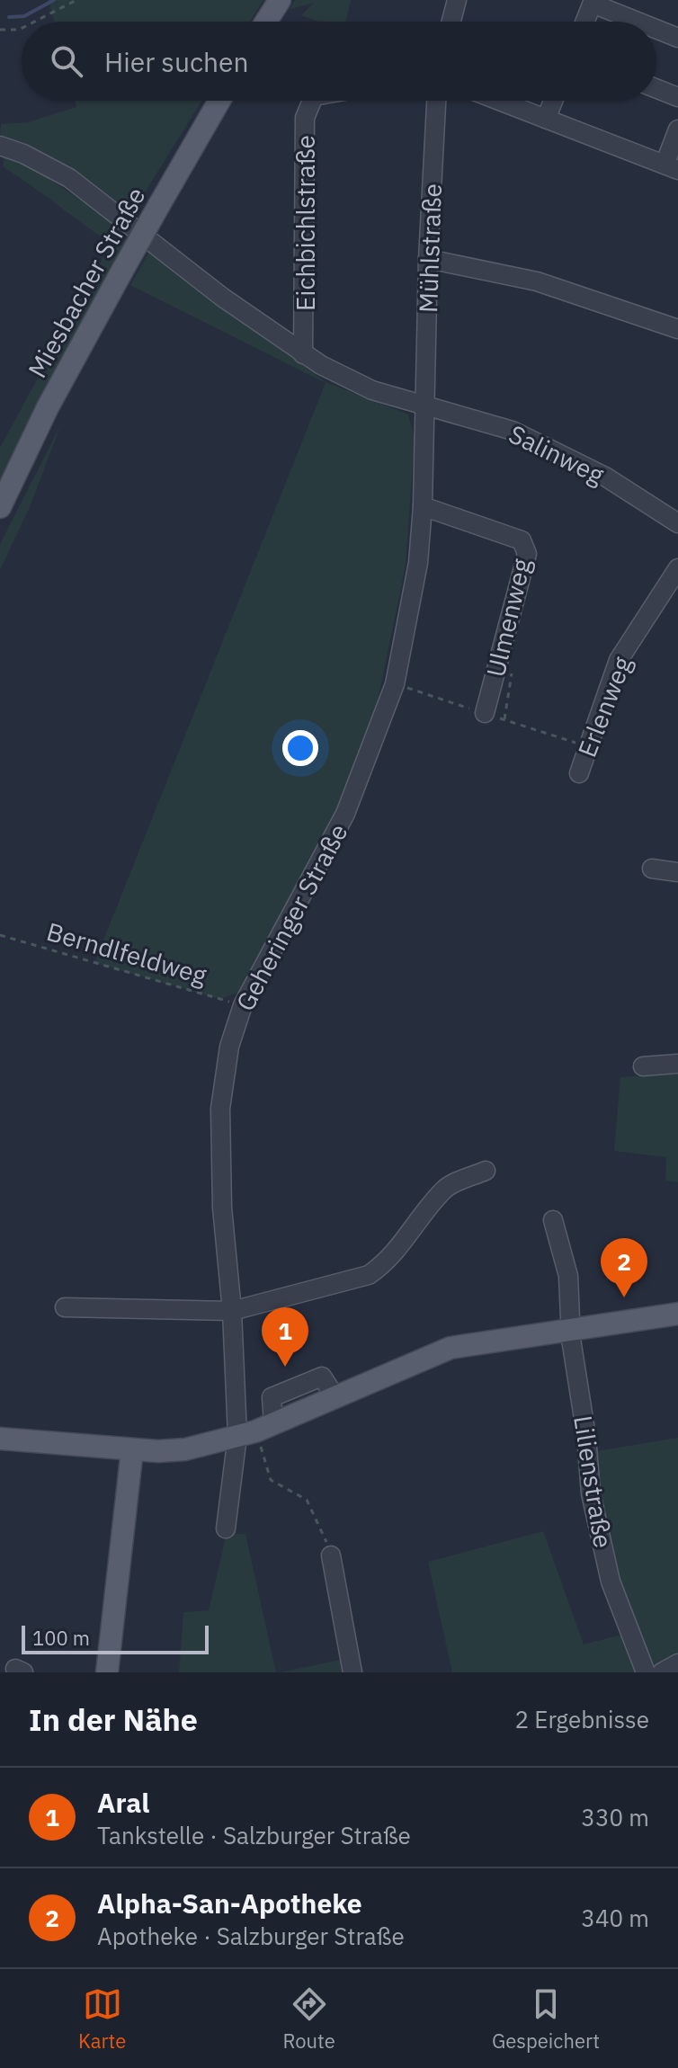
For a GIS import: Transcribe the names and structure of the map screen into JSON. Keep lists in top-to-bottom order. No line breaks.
{"streets":{"main road":["Miesbacher Straße"],"street":["Eichbichlstraße","Mühlstraße","Salinweg","Ulmenweg","Erlenweg","Geheringer Straße","Lilienstraße"],"path":["Berndlfeldweg"]},"crossings":[["Eichbichlstraße","Salinweg"],["Mühlstraße","Salinweg"],["Mühlstraße","Geheringer Straße"],["Salinweg","Geheringer Straße"],["Ulmenweg","Geheringer Straße"],["Geheringer Straße","Berndlfeldweg"]],"scale_bar":"100 m","page":{"search":"Hier suchen","pins":["2","1"],"scale":"100 m","heading":["In der Nähe","2 Ergebnisse"],"list":[{"mark":"1","name":"Aral","note":"Tankstelle · Salzburger Straße","value":"330 m"},{"mark":"2","name":"Alpha-San-Apotheke","note":"Apotheke · Salzburger Straße","value":"340 m"}],"nav":["Karte","Route","Gespeichert"]}}
